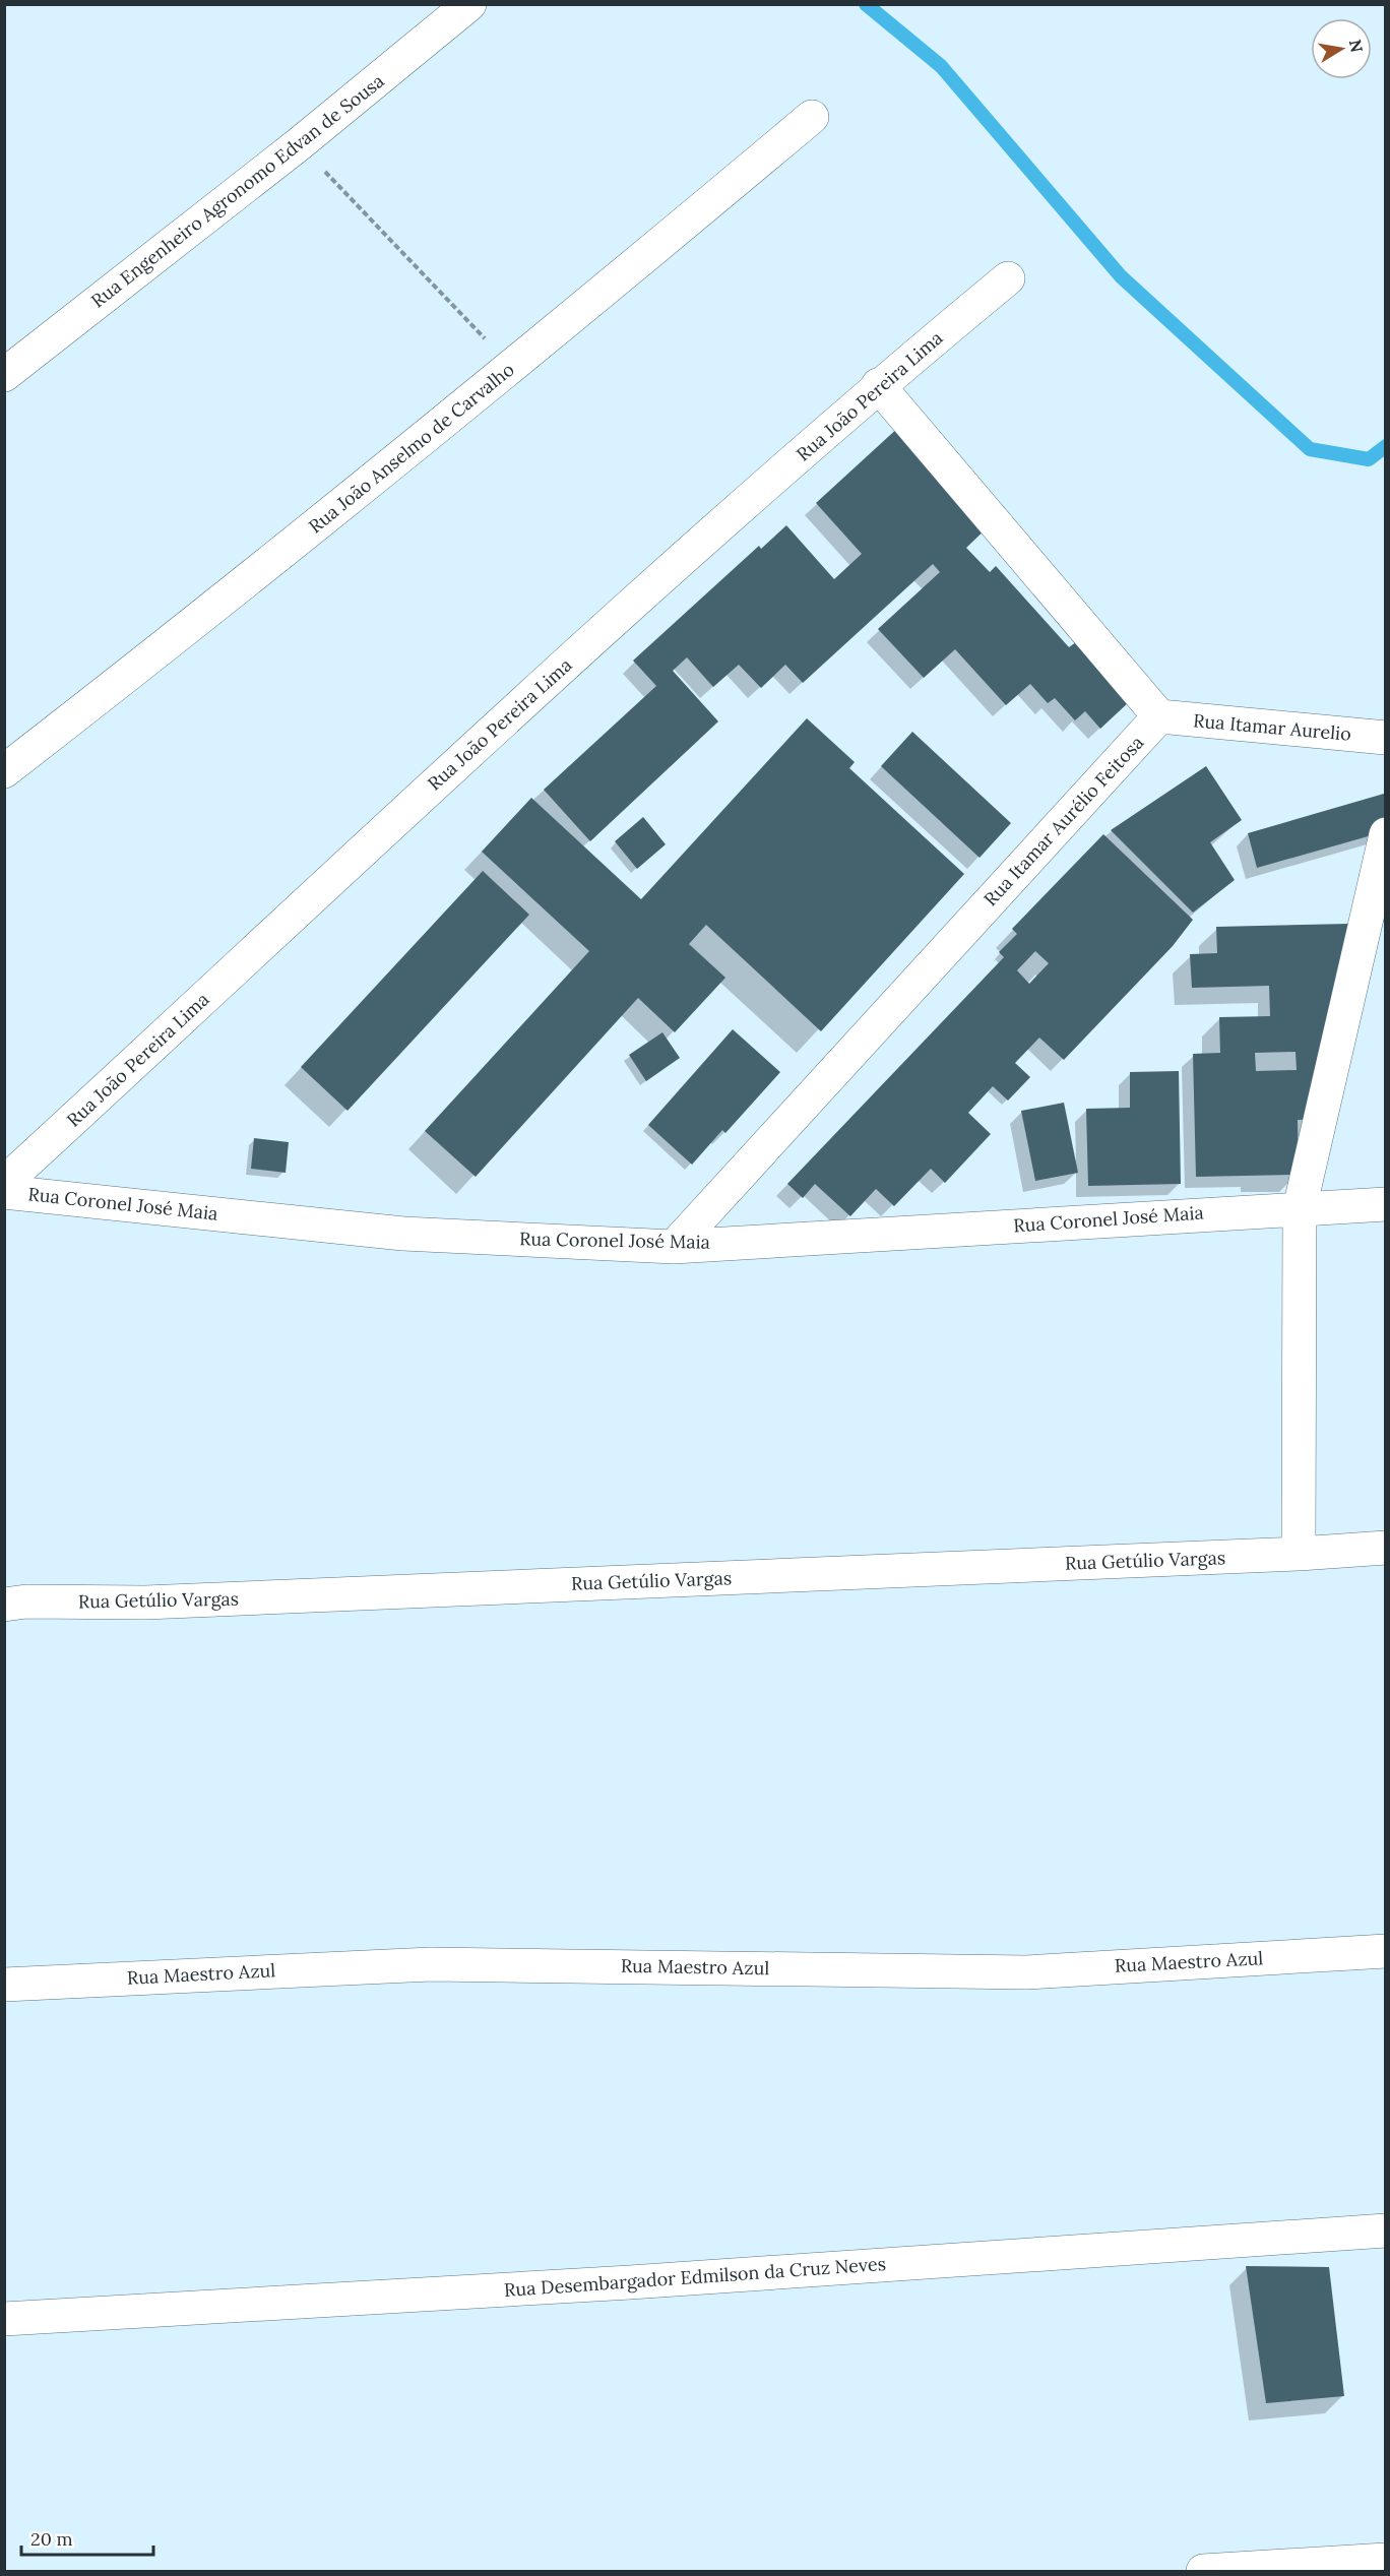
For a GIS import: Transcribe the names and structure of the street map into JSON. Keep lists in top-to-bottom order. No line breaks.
{"streets":{"street":["Rua Engenheiro Agronomo Edvan de Sousa","Rua João Pereira Lima","Rua João Anselmo de Carvalho","Rua Itamar Aurelio","Rua Itamar Aurélio Feitosa","Rua Coronel José Maia","Rua Getúlio Vargas","Rua Maestro Azul","Rua Desembargador Edmilson da Cruz Neves"]},"crossings":[["Rua Itamar Aurelio","Rua Itamar Aurélio Feitosa"],["Rua Itamar Aurélio Feitosa","Rua Coronel José Maia"]],"scale_bar":"20 m","north":"right"}
